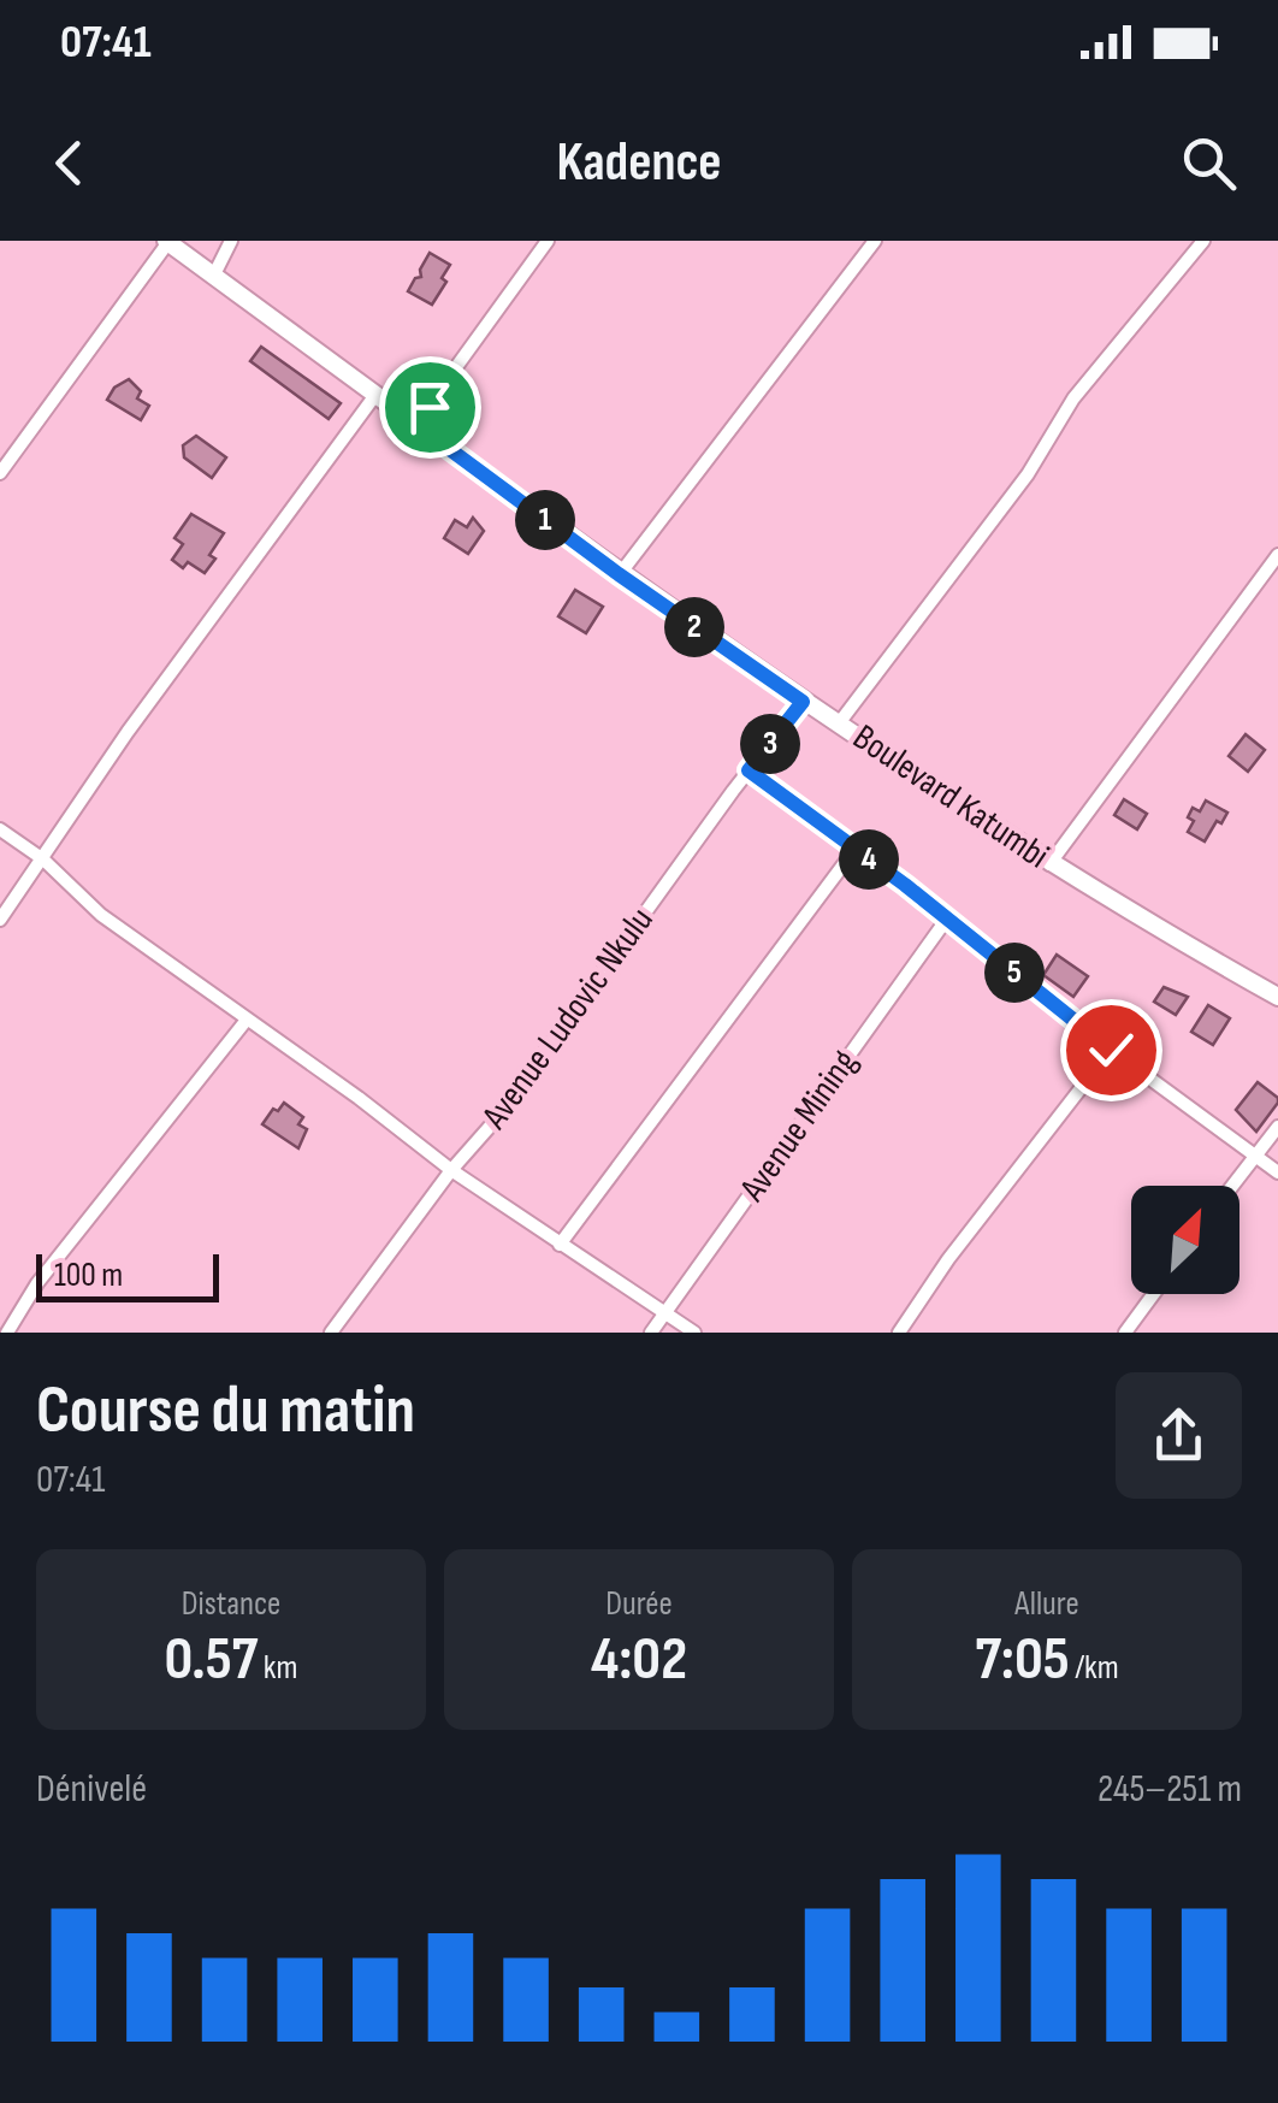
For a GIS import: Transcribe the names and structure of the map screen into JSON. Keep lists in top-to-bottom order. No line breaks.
{"streets":{"street":["Boulevard Katumbi","Avenue Ludovic Nkulu","Avenue Mining"]},"crossings":[["Boulevard Katumbi","Avenue Ludovic Nkulu"]],"scale_bar":"100 m","north":"top right","page":{"status":"07:41","header":"Kadence","pins":["1","2","3","4","5"],"scale":"100 m","heading":["Course du matin","07:41"],"stats":[["Distance","0.57 km"],["Durée","4:02"],["Allure","7:05 /km"]],"chart":["Dénivelé","245–251 m"]}}
